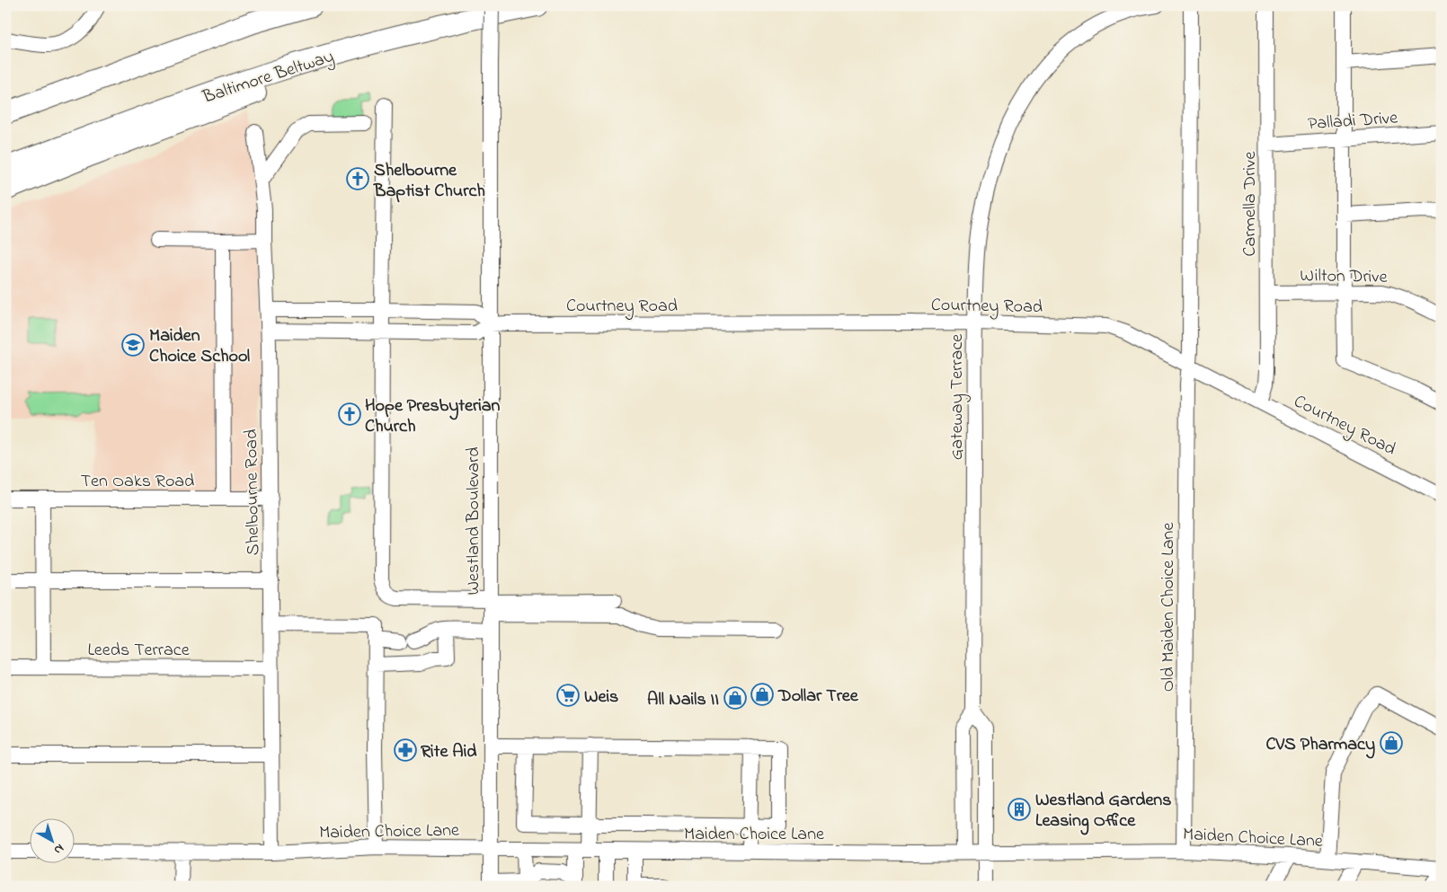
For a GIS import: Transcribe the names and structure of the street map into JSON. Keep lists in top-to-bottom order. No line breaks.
{"streets":{"highway":["Baltimore Beltway"],"street":["Palladi Drive","Carmella Drive","Wilton Drive","Courtney Road","Gateway Terrace","Ten Oaks Road","Shelbourne Road","Westland Boulevard","Old Maiden Choice Lane","Leeds Terrace","Maiden Choice Lane"]},"crossings":[["Palladi Drive","Carmella Drive"],["Carmella Drive","Wilton Drive"],["Carmella Drive","Courtney Road"],["Courtney Road","Gateway Terrace"],["Courtney Road","Shelbourne Road"],["Courtney Road","Westland Boulevard"],["Courtney Road","Old Maiden Choice Lane"],["Gateway Terrace","Maiden Choice Lane"],["Ten Oaks Road","Shelbourne Road"],["Shelbourne Road","Leeds Terrace"],["Shelbourne Road","Maiden Choice Lane"],["Westland Boulevard","Maiden Choice Lane"],["Old Maiden Choice Lane","Maiden Choice Lane"]],"places":{"church":["Shelbourne Baptist Church","Hope Presbyterian Church"],"school or university":["Maiden Choice School"],"shop":["Dollar Tree","All Nails II","CVS Pharmacy"],"supermarket":["Weis"],"pharmacy":["Rite Aid"],"building":["Westland Gardens Leasing Office"]},"north":"bottom right"}
